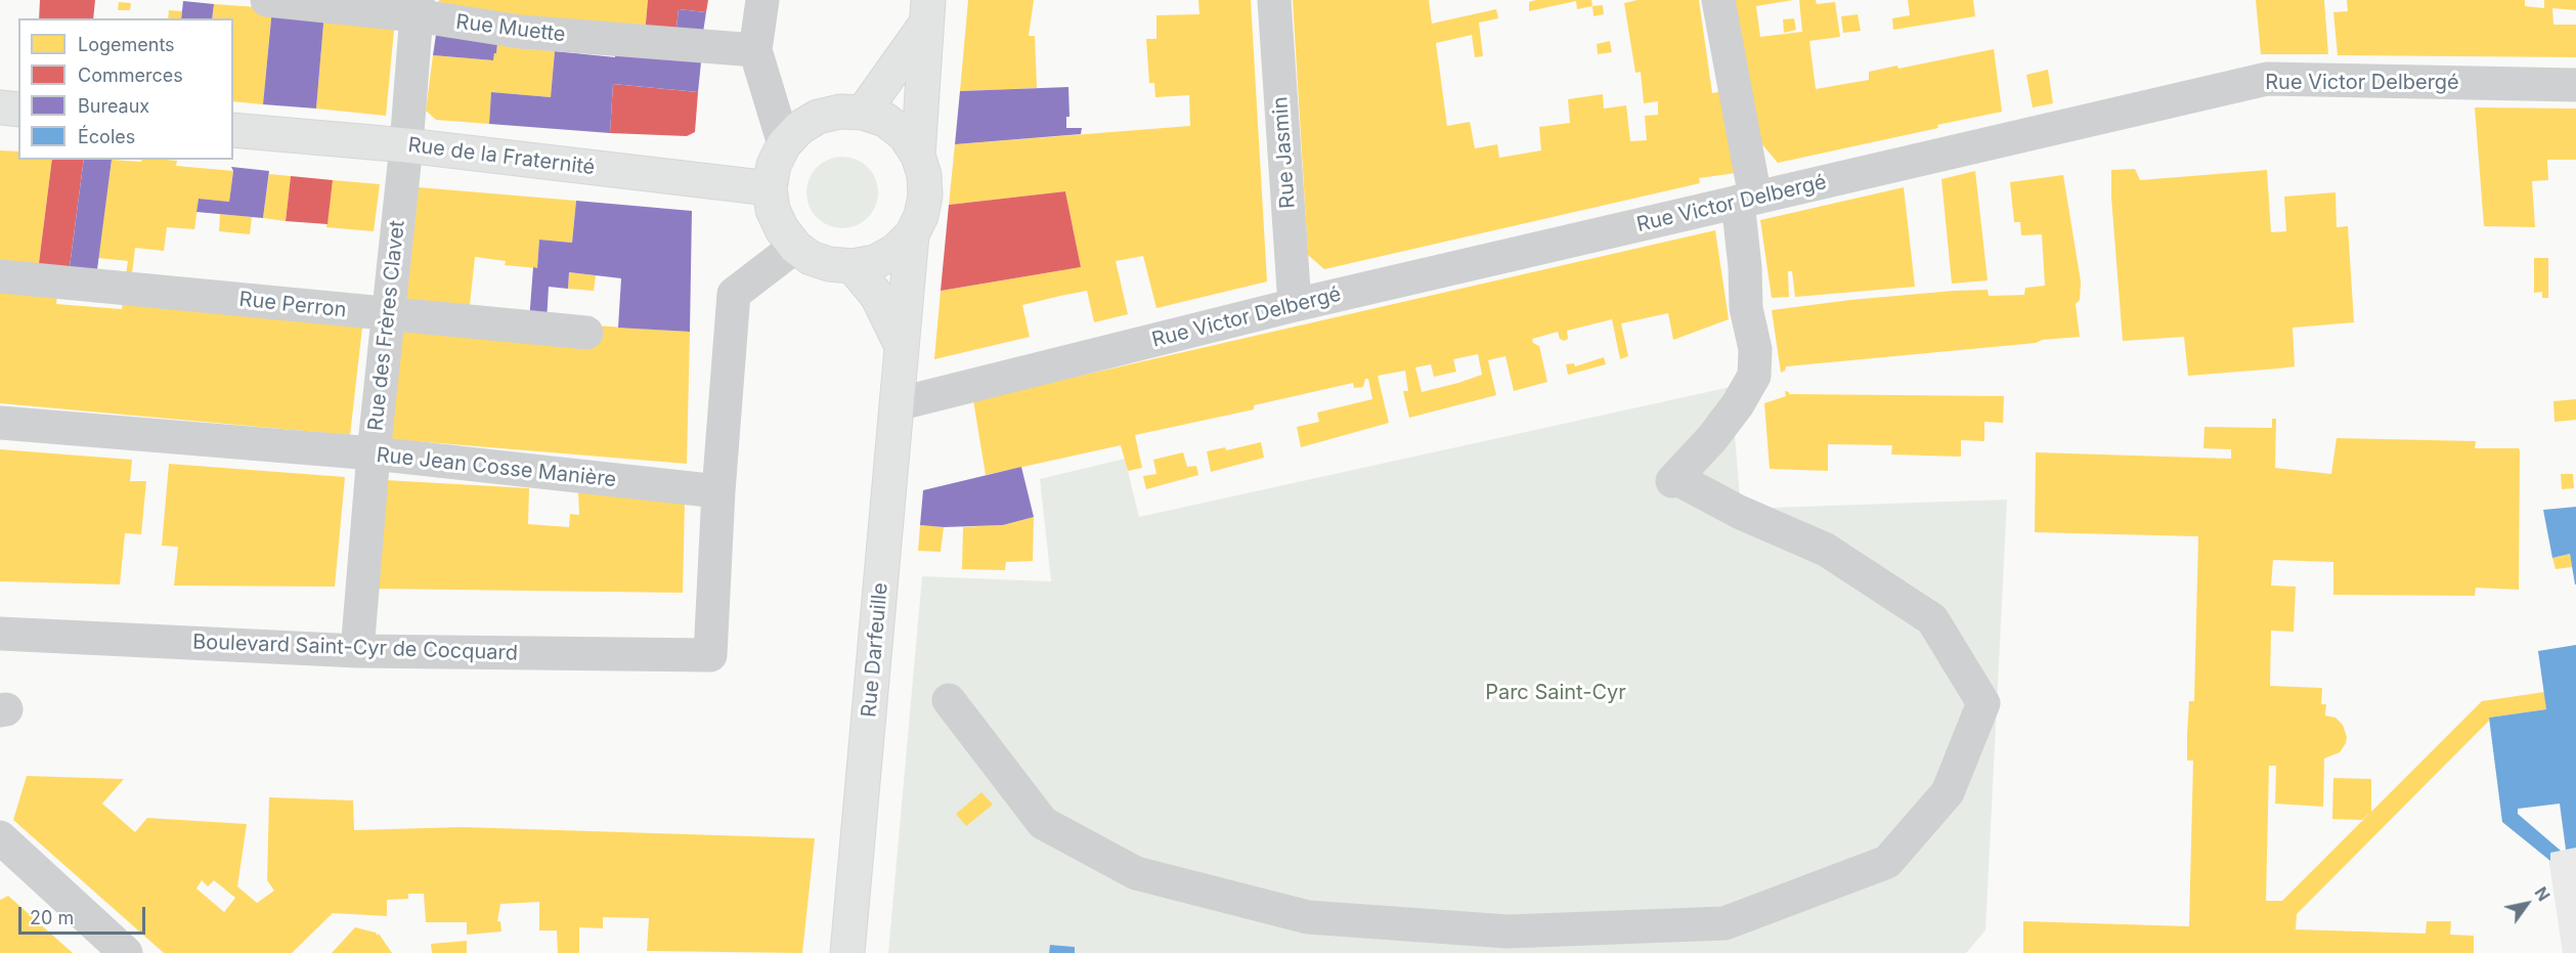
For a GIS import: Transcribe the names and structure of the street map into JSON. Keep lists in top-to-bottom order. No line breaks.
{"streets":{"main road":["Rue de la Fraternité","Rue Darfeuille"],"street":["Rue Muette","Rue Victor Delbergé","Rue Jasmin","Rue Perron","Rue des Frères Clavet","Rue Jean Cosse Manière","Boulevard Saint-Cyr de Cocquard"]},"crossings":[["Rue Muette","Rue des Frères Clavet"],["Rue Victor Delbergé","Rue Jasmin"],["Rue Victor Delbergé","Rue Darfeuille"],["Rue de la Fraternité","Rue des Frères Clavet"],["Rue de la Fraternité","Rue Darfeuille"],["Rue Perron","Rue des Frères Clavet"],["Rue des Frères Clavet","Rue Jean Cosse Manière"],["Rue des Frères Clavet","Boulevard Saint-Cyr de Cocquard"],["Rue Jean Cosse Manière","Boulevard Saint-Cyr de Cocquard"]],"parks":["Parc Saint-Cyr"],"legend":["Logements","Commerces","Bureaux","Écoles"],"scale_bar":"20 m","north":"top right"}
